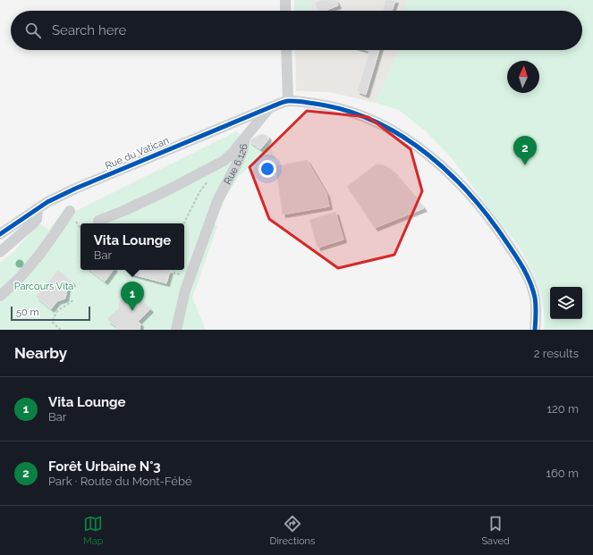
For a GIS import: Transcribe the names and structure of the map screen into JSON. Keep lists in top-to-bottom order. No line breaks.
{"streets":{"street":["Rue du Vatican","Rue 6.126"]},"parks":["Parcours Vita"],"scale_bar":"50 m","north":"top","page":{"search":"Search here","pins":["2","1"],"popup":["Vita Lounge","Bar"],"scale":"50 m","heading":["Nearby","2 results"],"list":[{"mark":"1","name":"Vita Lounge","note":"Bar","value":"120 m"},{"mark":"2","name":"Forêt Urbaine N°3","note":"Park · Route du Mont-Fébé","value":"160 m"}],"nav":["Map","Directions","Saved"]}}
